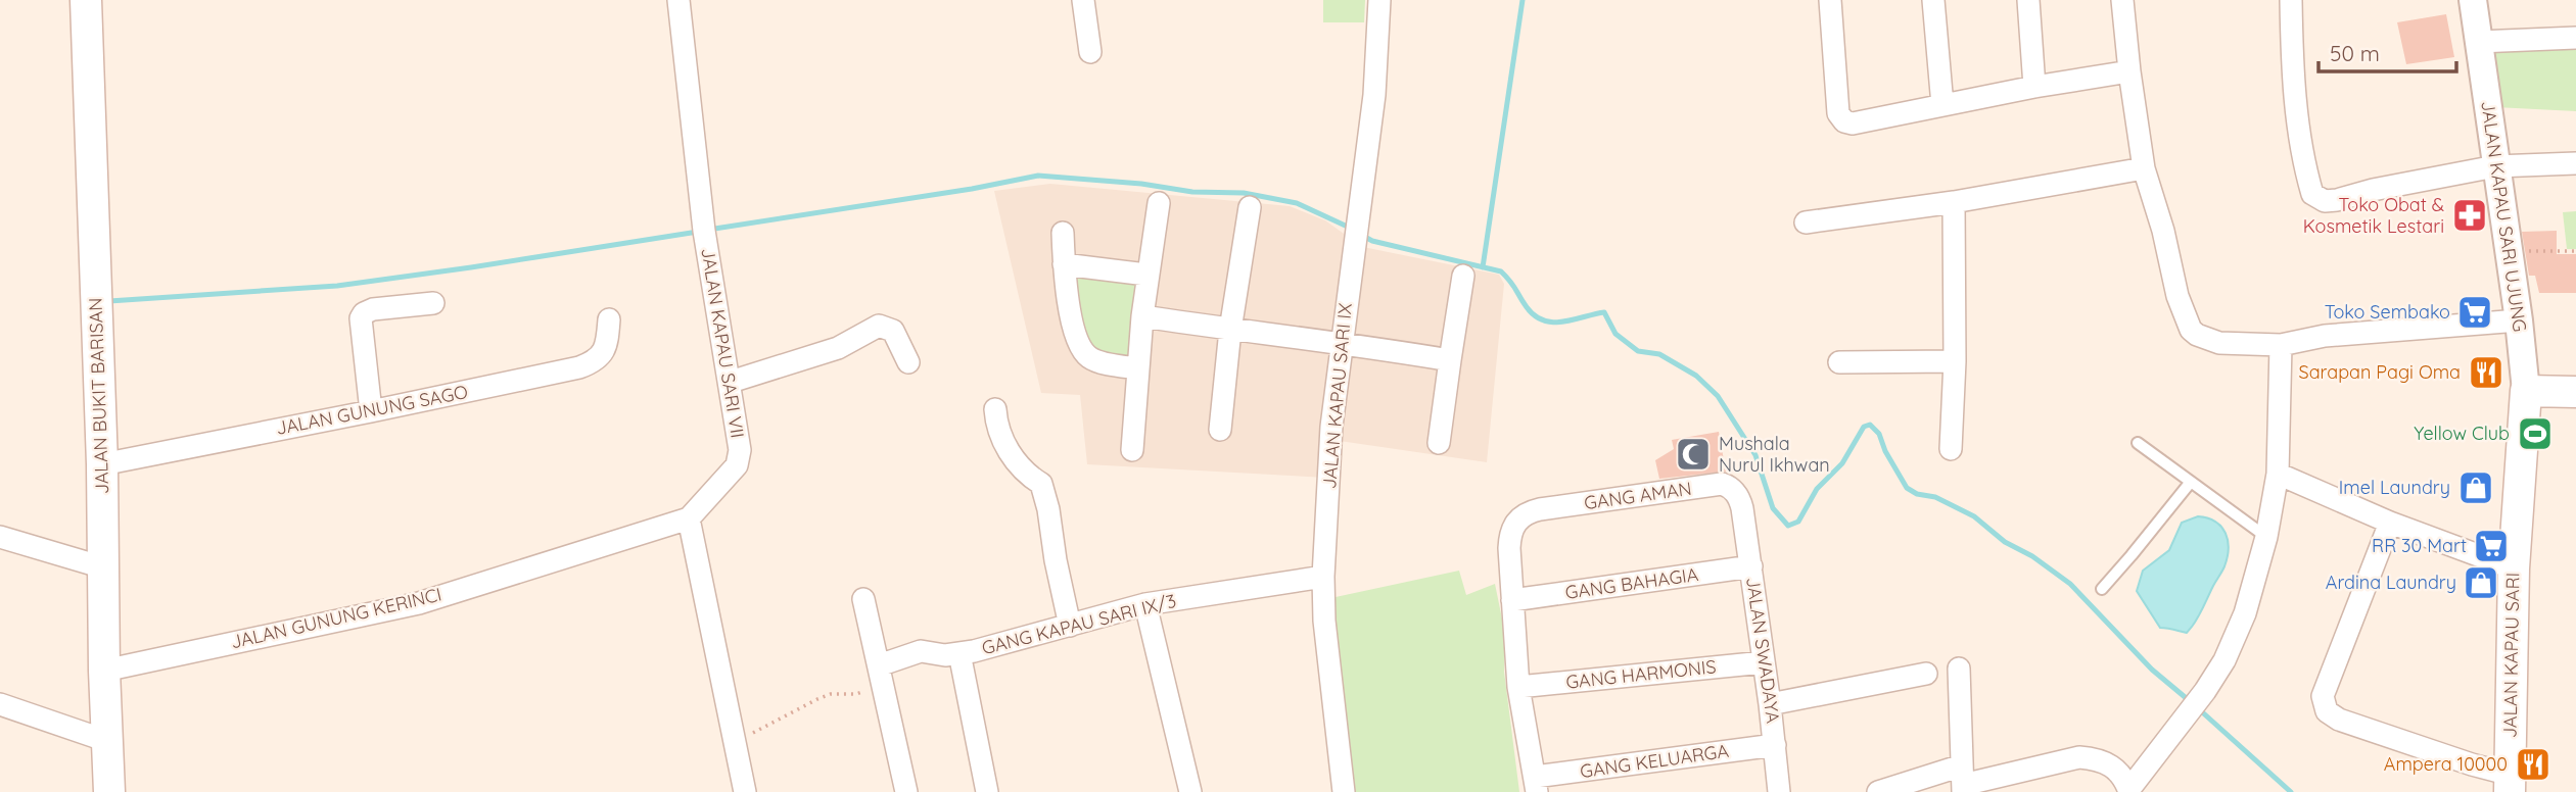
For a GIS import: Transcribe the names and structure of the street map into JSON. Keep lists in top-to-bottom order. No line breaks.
{"streets":{"main road":["JALAN BUKIT BARISAN","JALAN KAPAU SARI"],"street":["JALAN KAPAU SARI UJUNG","JALAN KAPAU SARI VII","JALAN KAPAU SARI IX","JALAN GUNUNG SAGO","GANG AMAN","GANG BAHAGIA","JALAN GUNUNG KERINCI","GANG KAPAU SARI IX/3","JALAN SWADAYA","GANG HARMONIS","GANG KELUARGA"]},"crossings":[["JALAN KAPAU SARI UJUNG","JALAN KAPAU SARI"],["JALAN KAPAU SARI VII","JALAN GUNUNG KERINCI"],["JALAN BUKIT BARISAN","JALAN GUNUNG SAGO"],["JALAN BUKIT BARISAN","JALAN GUNUNG KERINCI"],["JALAN KAPAU SARI IX","GANG KAPAU SARI IX/3"],["GANG AMAN","GANG BAHAGIA"],["GANG AMAN","JALAN SWADAYA"],["GANG BAHAGIA","JALAN SWADAYA"],["JALAN SWADAYA","GANG HARMONIS"],["JALAN SWADAYA","GANG KELUARGA"]],"places":{"pharmacy":["Toko Obat & Kosmetik Lestari"],"supermarket":["Toko Sembako","RR 30 Mart"],"restaurant":["Sarapan Pagi Oma","Ampera 10000"],"sports":["Yellow Club"],"mosque":["Mushala Nurul Ikhwan"],"shop":["Imel Laundry","Ardina Laundry"]},"scale_bar":"50 m"}
